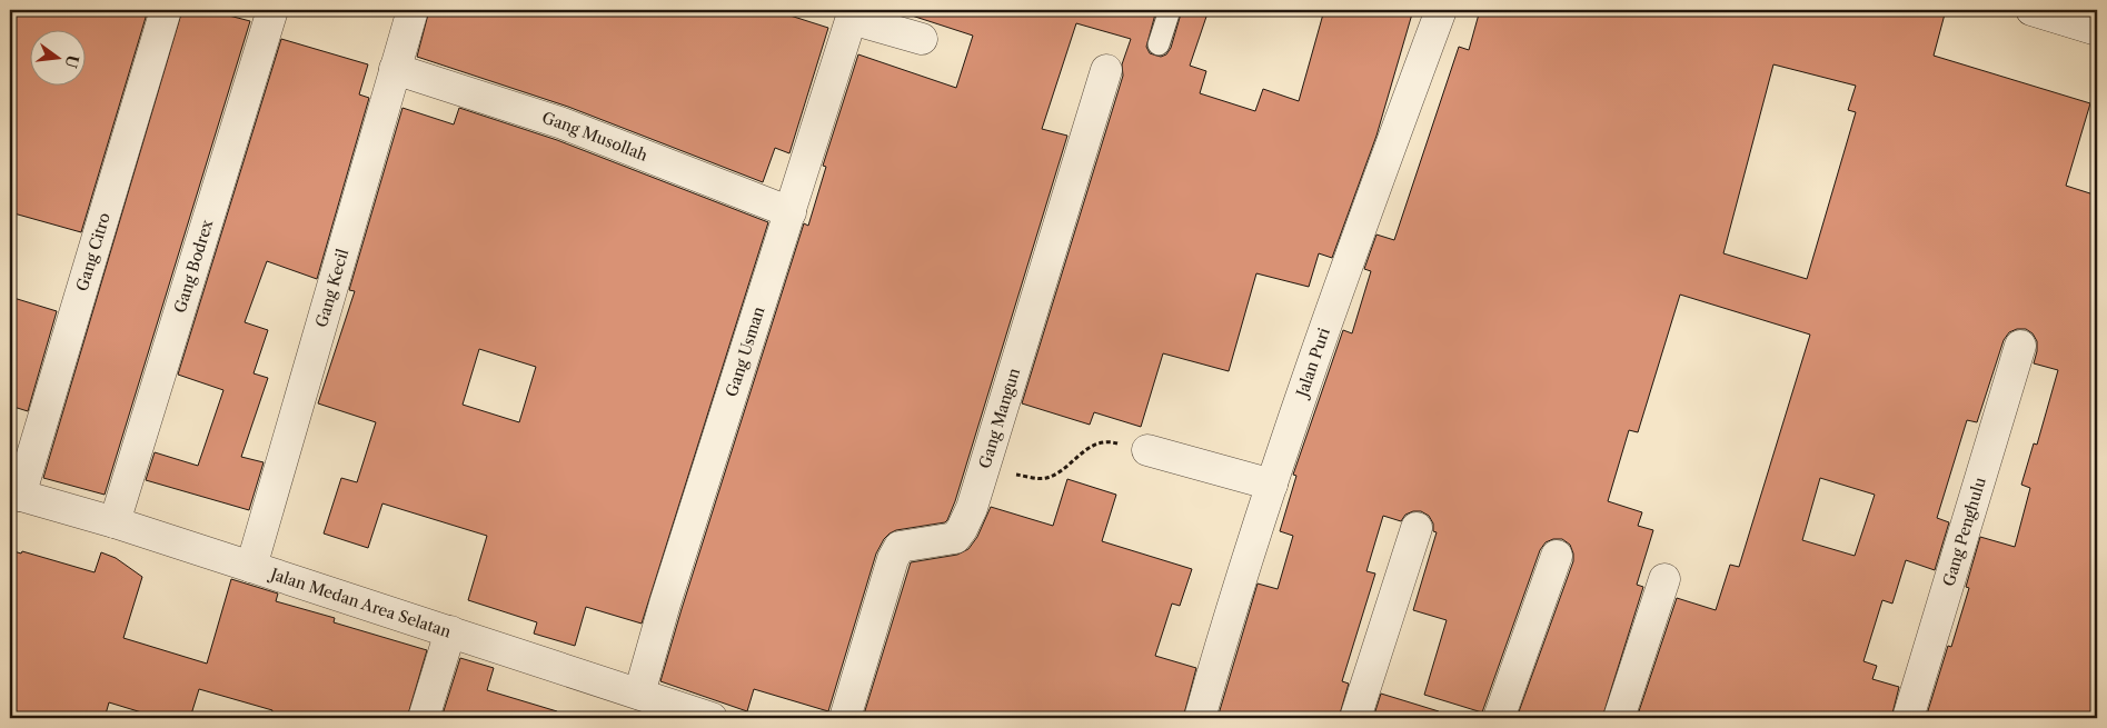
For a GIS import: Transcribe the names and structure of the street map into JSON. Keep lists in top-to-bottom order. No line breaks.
{"streets":{"street":["Gang Musollah","Gang Citro","Gang Bodrex","Gang Kecil","Gang Usman","Jalan Puri","Gang Mangun","Gang Penghulu","Jalan Medan Area Selatan"]},"crossings":[["Gang Musollah","Gang Kecil"],["Gang Musollah","Gang Usman"],["Gang Citro","Jalan Medan Area Selatan"],["Gang Bodrex","Jalan Medan Area Selatan"],["Gang Kecil","Jalan Medan Area Selatan"],["Gang Usman","Jalan Medan Area Selatan"]],"north":"right"}
